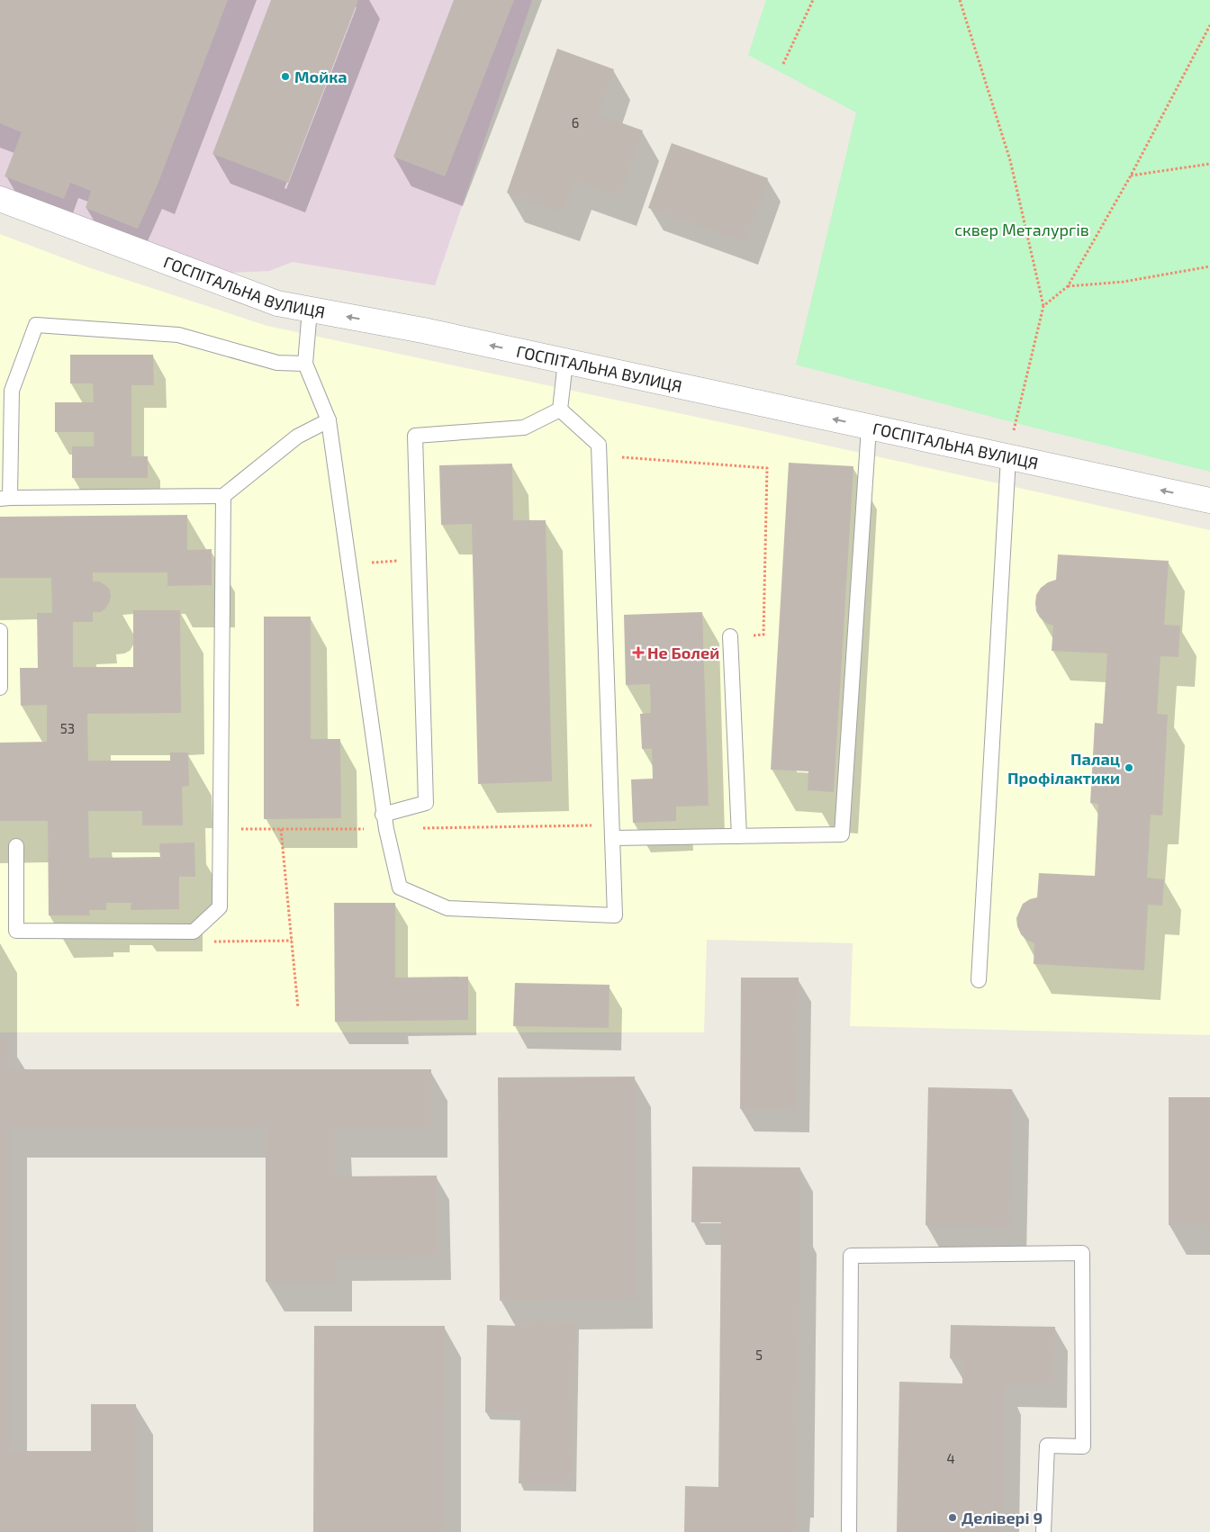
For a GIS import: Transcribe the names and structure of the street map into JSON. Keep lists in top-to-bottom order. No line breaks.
{"streets":{"street":["ГОСПІТАЛЬНА ВУЛИЦЯ"]},"one_way":["ГОСПІТАЛЬНА ВУЛИЦЯ"],"parks":["сквер Металургів"],"places":{"other":["Мойка","Палац Профілактики","Делівері 9"],"health":["Не Болей"]},"house_numbers":["6","53","5","4"]}
